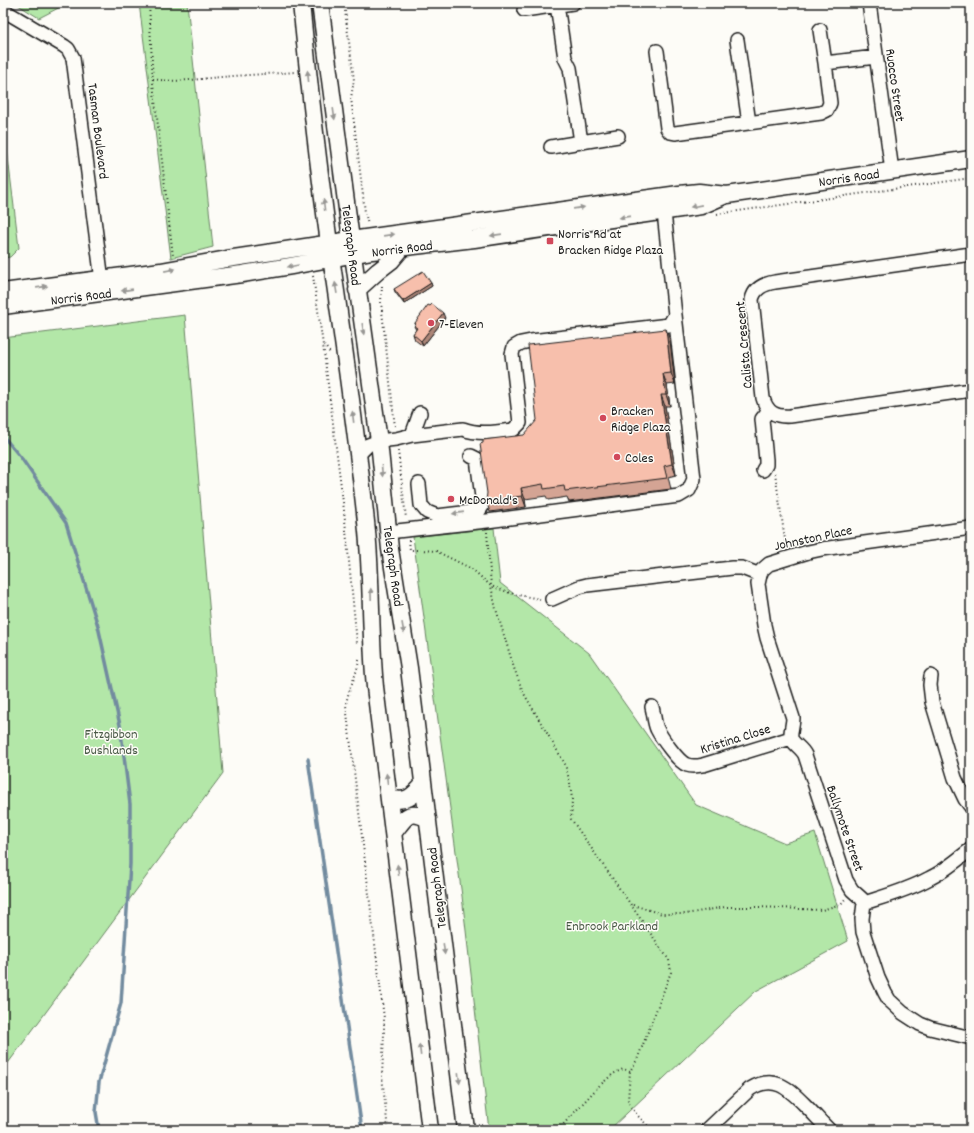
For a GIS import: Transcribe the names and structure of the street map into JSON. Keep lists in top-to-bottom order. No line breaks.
{"streets":{"main road":["Norris Road","Telegraph Road"],"street":["Ruocco Street","Tasman Boulevard","Calista Crescent","Johnston Place","Kristina Close","Ballymote Street"]},"crossings":[["Ruocco Street","Norris Road"],["Tasman Boulevard","Norris Road"],["Norris Road","Telegraph Road"],["Kristina Close","Ballymote Street"]],"parks":["Fitzgibbon Bushlands","Enbrook Parkland"],"places":{"transit":["Norris Rd at Bracken Ridge Plaza"],"other":["7-Eleven","Bracken Ridge Plaza","Coles","McDonald's"]}}
